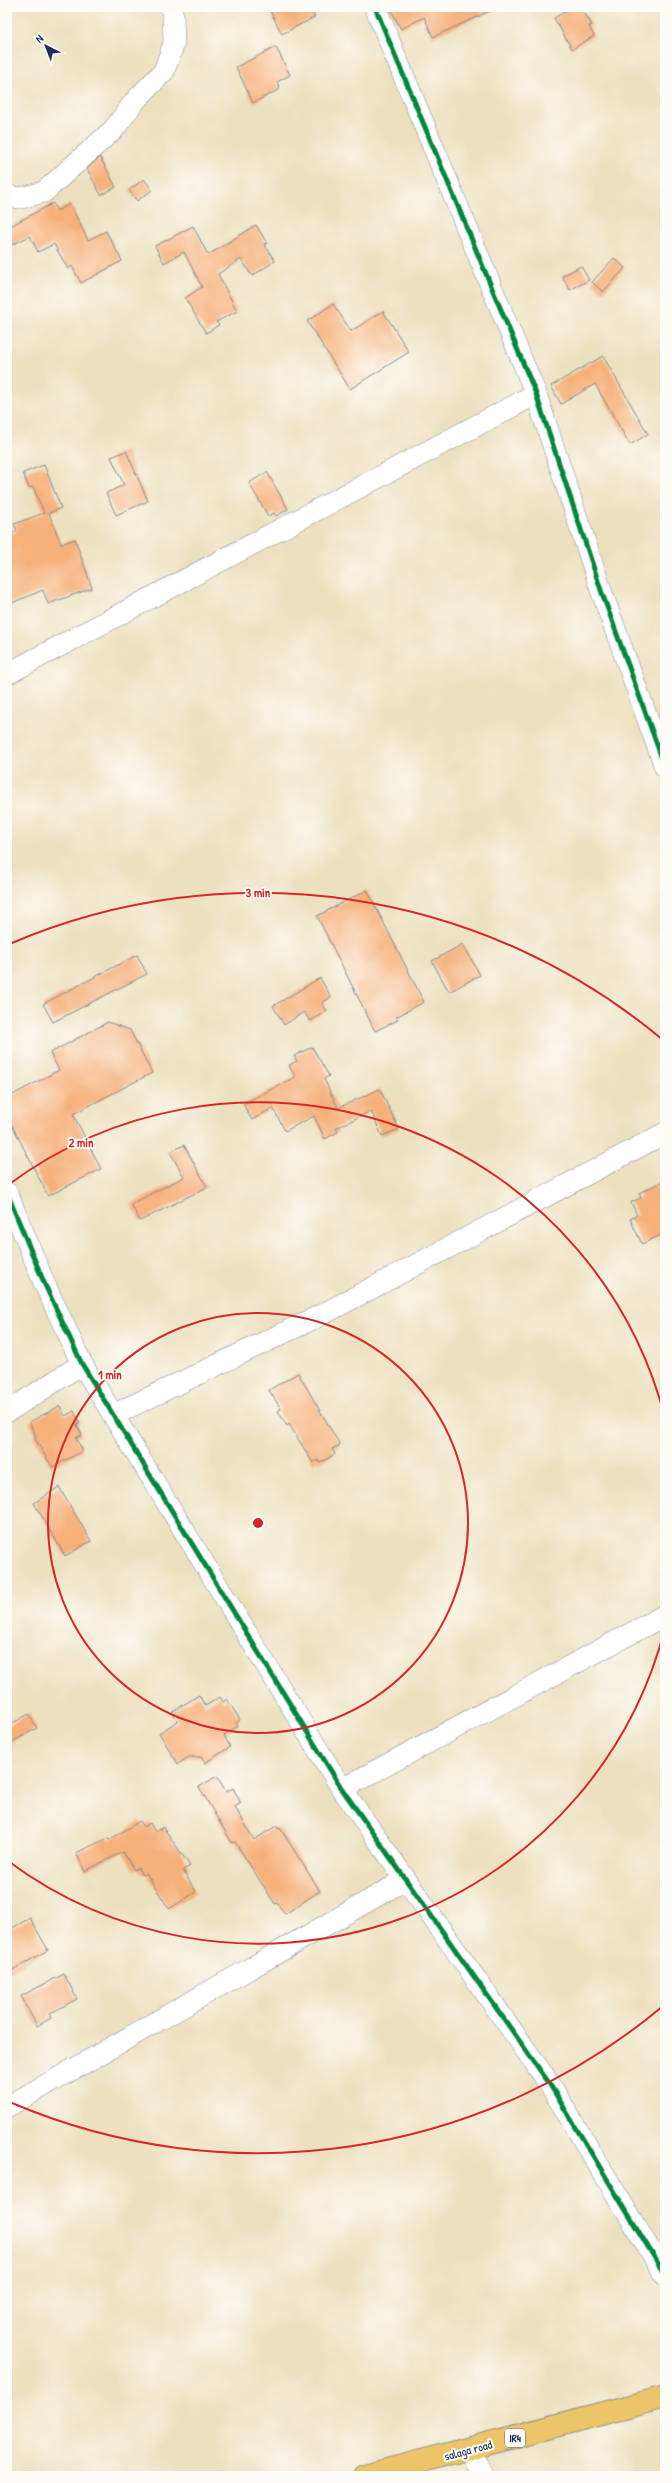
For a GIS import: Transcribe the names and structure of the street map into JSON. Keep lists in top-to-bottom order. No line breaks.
{"streets":{"main road":["IR4","salaga road"]},"north":"top left","rings":["3 min","2 min","1 min"]}
